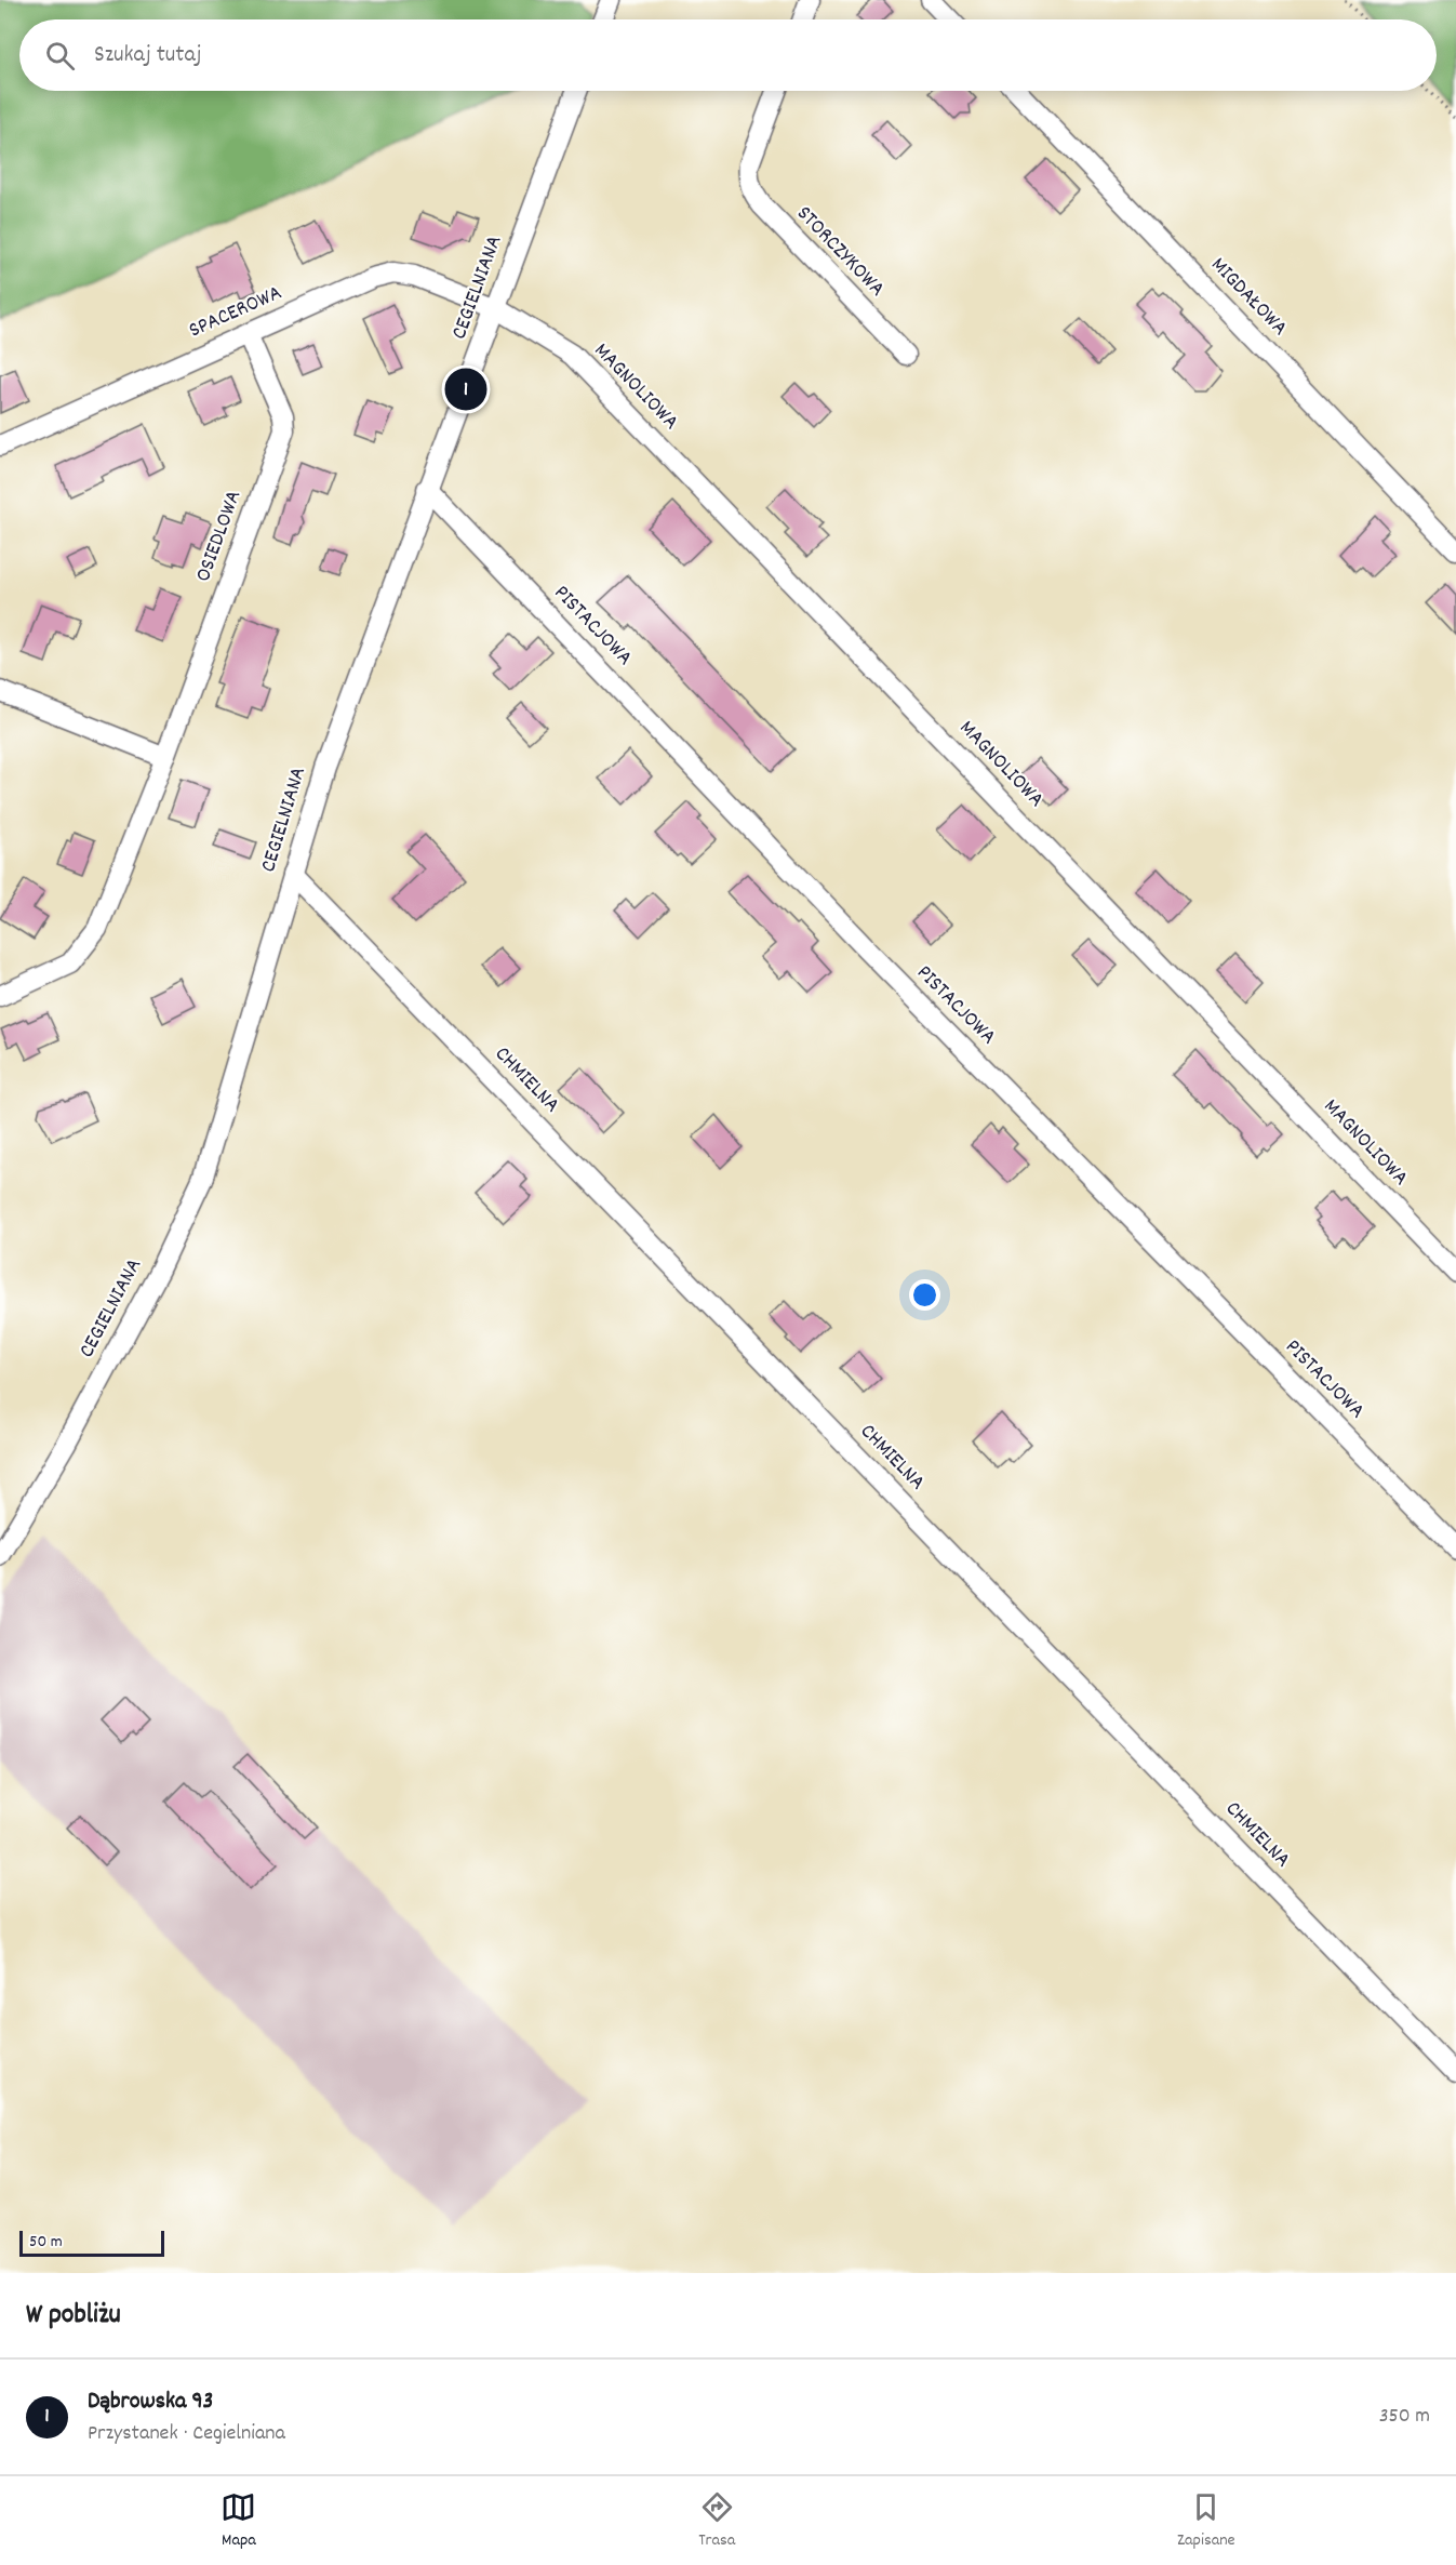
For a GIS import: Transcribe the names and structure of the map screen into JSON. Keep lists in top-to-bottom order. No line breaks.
{"streets":{"street":["STORCZYKOWA","CEGIELNIANA","MIGDAŁOWA","SPACEROWA","MAGNOLIOWA","OSIEDLOWA","PISTACJOWA","CHMIELNA"]},"crossings":[["CEGIELNIANA","SPACEROWA"],["CEGIELNIANA","MAGNOLIOWA"],["CEGIELNIANA","PISTACJOWA"],["CEGIELNIANA","CHMIELNA"],["SPACEROWA","MAGNOLIOWA"],["SPACEROWA","OSIEDLOWA"]],"scale_bar":"50 m","page":{"search":"Szukaj tutaj","pins":"1","scale":"50 m","heading":"W pobliżu","list":[{"mark":"1","name":"Dąbrowska 93","note":"Przystanek · Cegielniana","value":"350 m"}],"nav":["Mapa","Trasa","Zapisane"]}}
